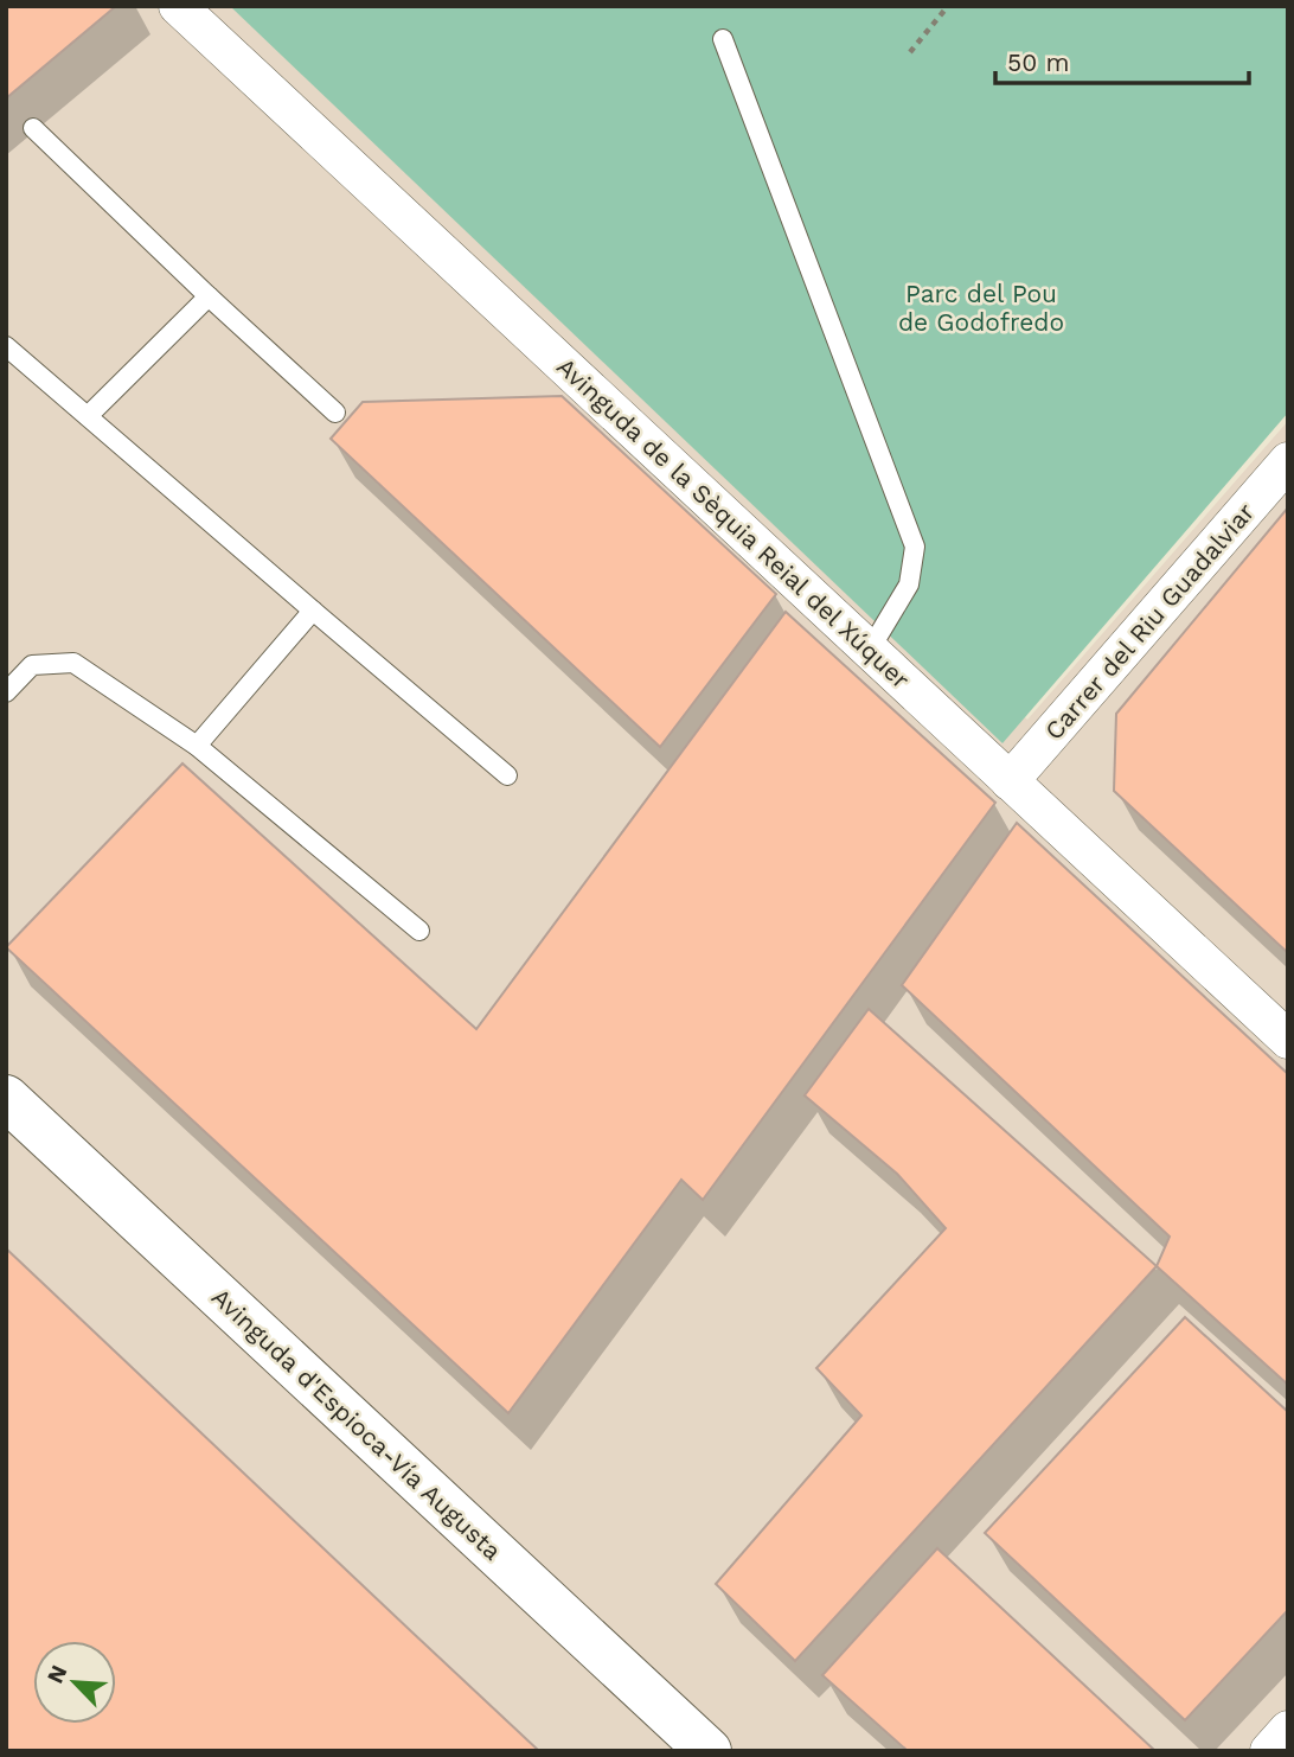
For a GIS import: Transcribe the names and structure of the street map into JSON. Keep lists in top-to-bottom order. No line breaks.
{"streets":{"street":["Avinguda de la Sèquia Reial del Xúquer","Carrer del Riu Guadalviar","Avinguda d'Espioca-Vía Augusta"]},"crossings":[["Avinguda de la Sèquia Reial del Xúquer","Carrer del Riu Guadalviar"]],"parks":["Parc del Pou de Godofredo"],"scale_bar":"50 m","north":"top left"}
